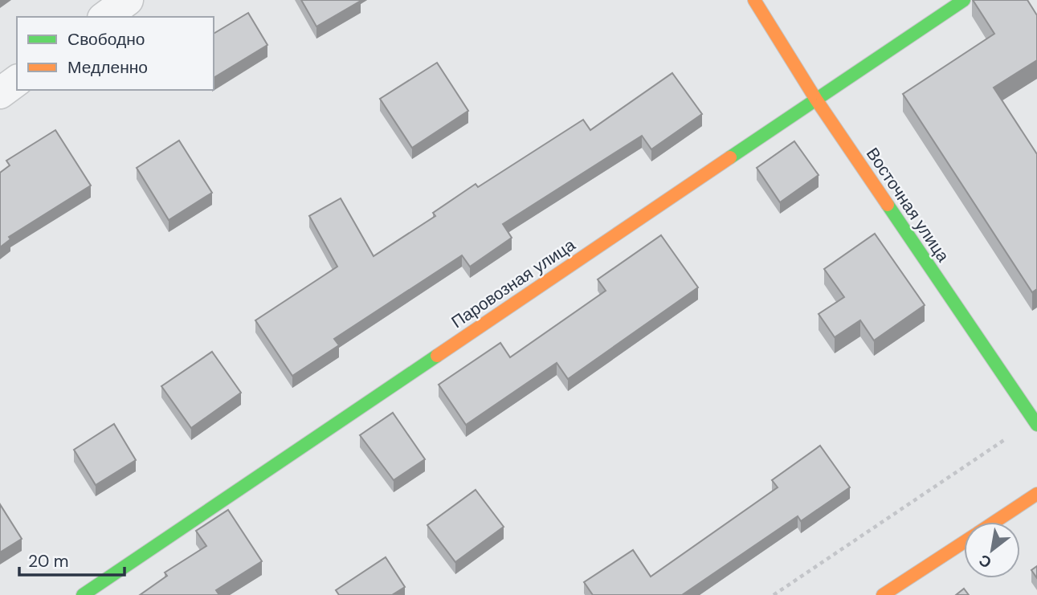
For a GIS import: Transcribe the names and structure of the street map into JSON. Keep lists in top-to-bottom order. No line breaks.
{"streets":{"street":["Восточная улица","Паровозная улица"]},"crossings":[["Восточная улица","Паровозная улица"]],"legend":["Свободно","Медленно"],"scale_bar":"20 m","north":"bottom left"}
